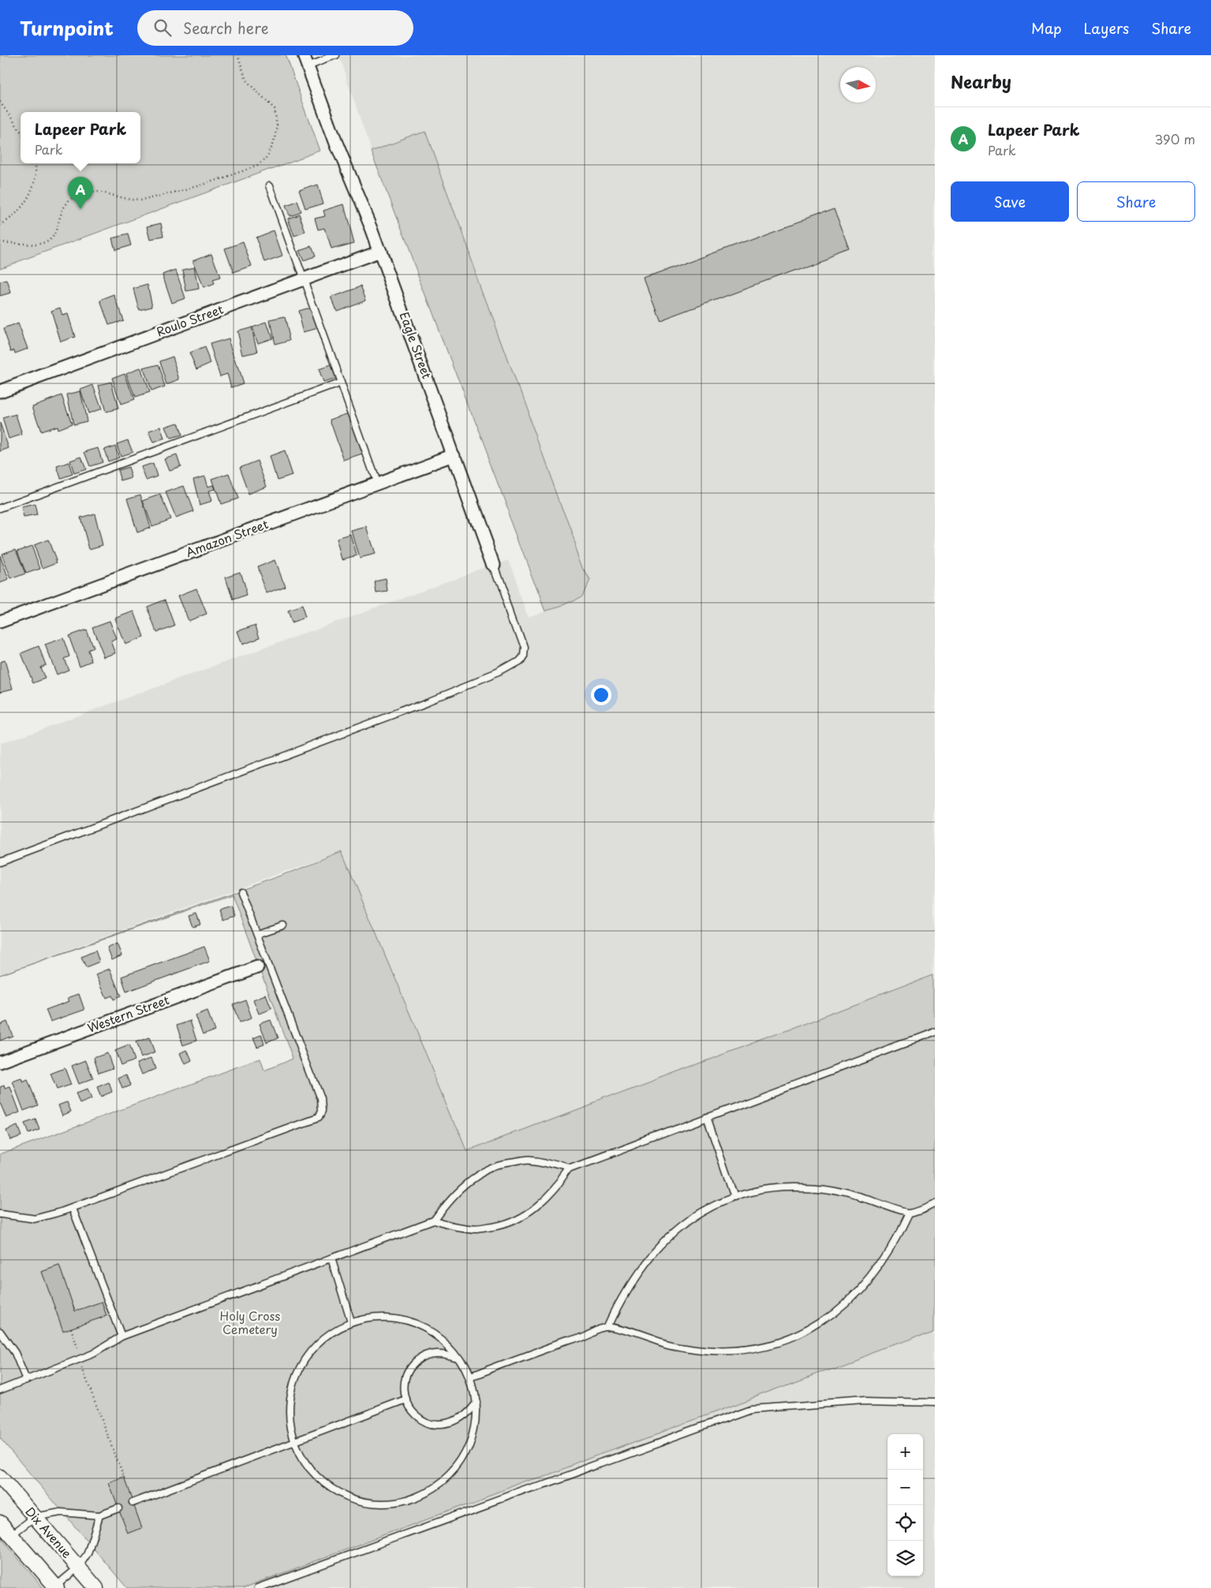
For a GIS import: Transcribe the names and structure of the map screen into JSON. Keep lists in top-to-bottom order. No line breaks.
{"streets":{"street":["Roulo Street","Eagle Street","Amazon Street","Western Street","Dix Avenue"]},"crossings":[["Roulo Street","Eagle Street"],["Eagle Street","Amazon Street"]],"parks":["Holy Cross Cemetery"],"north":"right","page":{"header":"Turnpoint","search":"Search here","nav":["Map","Layers","Share"],"heading":"Nearby","list":[{"mark":"A","name":"Lapeer Park","note":"Park","value":"390 m"}],"popup":["Lapeer Park","Park"],"buttons":["Save","Share"],"pins":"A","map_buttons":["+","−"]}}
